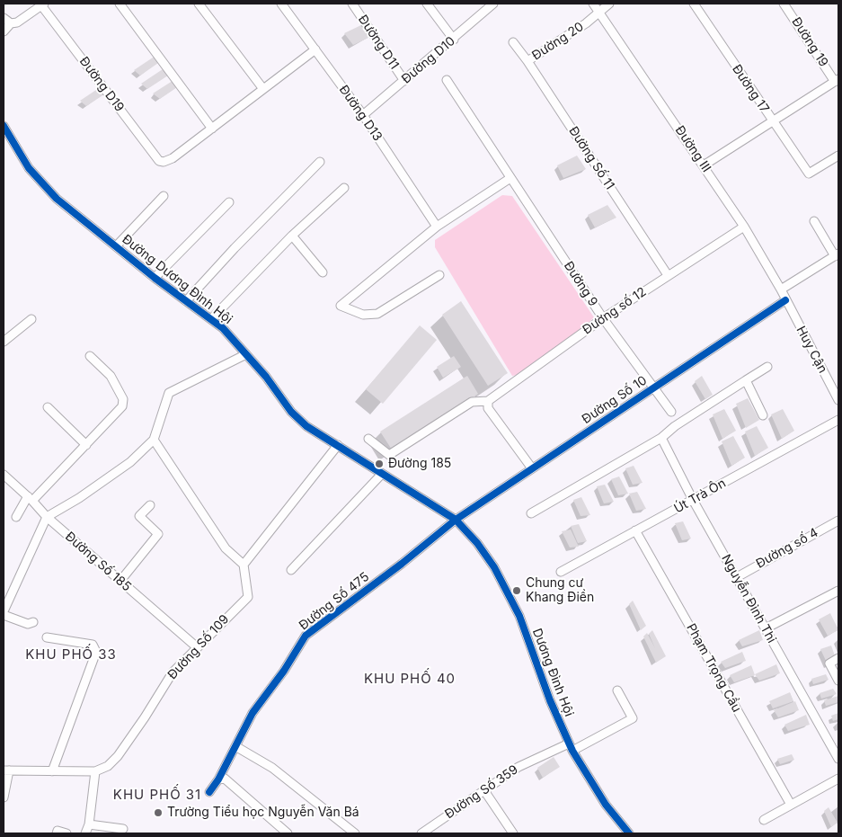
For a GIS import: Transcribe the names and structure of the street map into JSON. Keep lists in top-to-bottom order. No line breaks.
{"streets":{"street":["Đường 20","Đường D11","Đường 19","Đường D10","Đường D19","Đường 17","Đường D13","Đường III","Đường Số 11","Đường Dương Đình Hội","Đường 9","Đường số 12","Huy Cận","Đường Số 10","Út Trà Ôn","Đường số 4","Đường Số 185","Nguyễn Đình Thi","Đường Số 475","Đường Số 109","Phạm Trọng Cầu","Dương Đình Hội","Đường Số 359"]},"crossings":[["Đường 20","Đường III"],["Đường 20","Đường Số 11"],["Đường D11","Đường D10"],["Đường D10","Đường D13"],["Đường III","Đường số 12"],["Đường III","Huy Cận"],["Đường III","Đường Số 10"],["Đường Số 11","Đường số 12"],["Đường Dương Đình Hội","Đường Số 10"],["Đường Dương Đình Hội","Đường Số 475"],["Đường Dương Đình Hội","Dương Đình Hội"],["Đường 9","Đường số 12"],["Đường 9","Đường Số 10"],["Huy Cận","Đường Số 10"],["Đường Số 10","Đường Số 475"],["Đường Số 10","Dương Đình Hội"],["Út Trà Ôn","Nguyễn Đình Thi"],["Út Trà Ôn","Phạm Trọng Cầu"],["Đường số 4","Nguyễn Đình Thi"],["Đường Số 185","Đường Số 109"],["Đường Số 475","Dương Đình Hội"],["Dương Đình Hội","Đường Số 359"]],"districts":["KHU PHỐ 33","KHU PHỐ 40","KHU PHỐ 31"],"places":["Đường 185","Chung cư Khang Điền","Trường Tiểu học Nguyễn Văn Bá"]}
